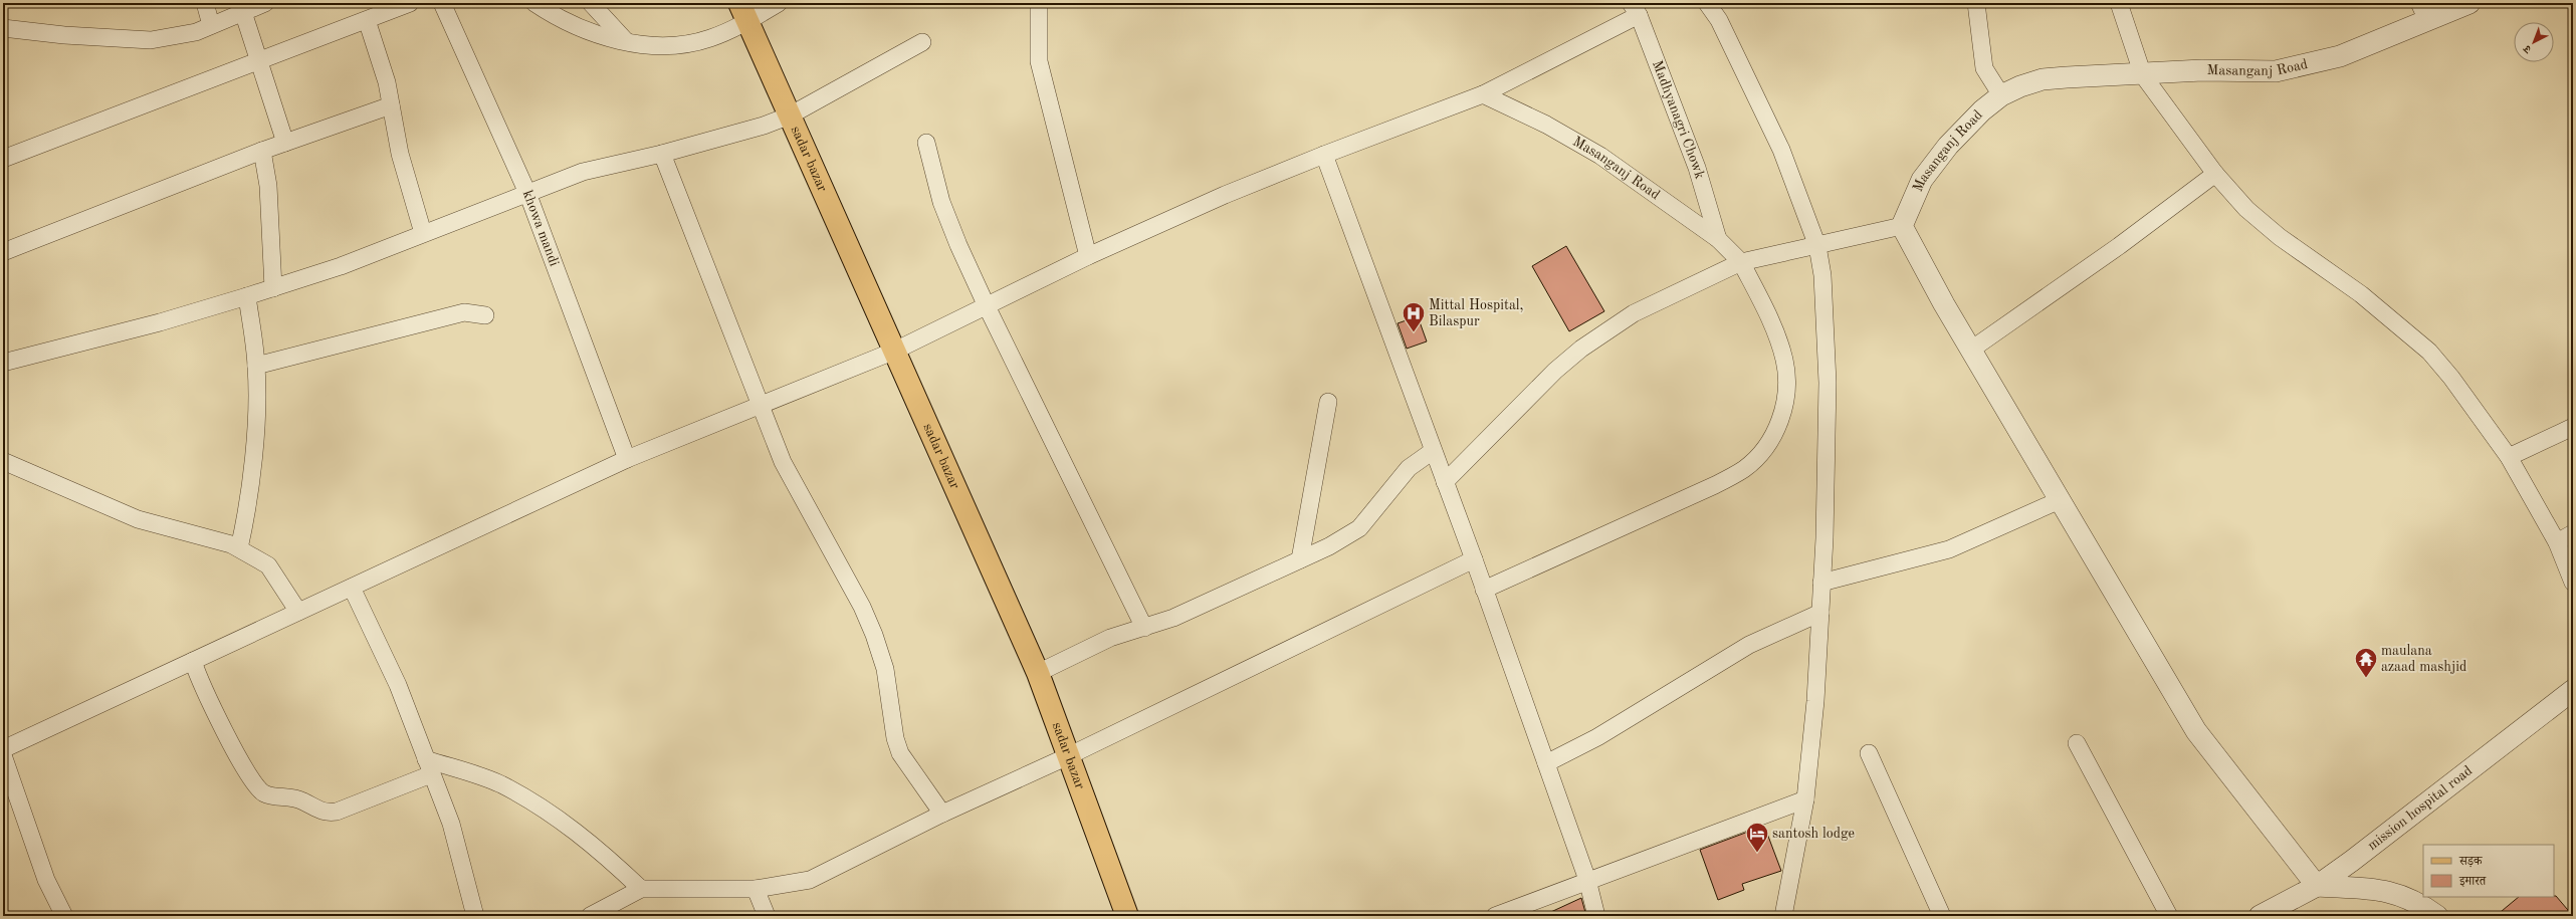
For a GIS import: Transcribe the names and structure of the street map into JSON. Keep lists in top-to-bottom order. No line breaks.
{"streets":{"main road":["sadar bazar"],"street":["Masanganj Road","Madhyanagri Chowk","khowa mandi","mission hospital road"]},"crossings":[["Masanganj Road","Madhyanagri Chowk"]],"places":{"hospital":["Mittal Hospital, Bilaspur"],"temple":["maulana azaad mashjid"],"hotel":["santosh lodge"]},"legend":["सड़क","इमारत"],"north":"bottom left"}
